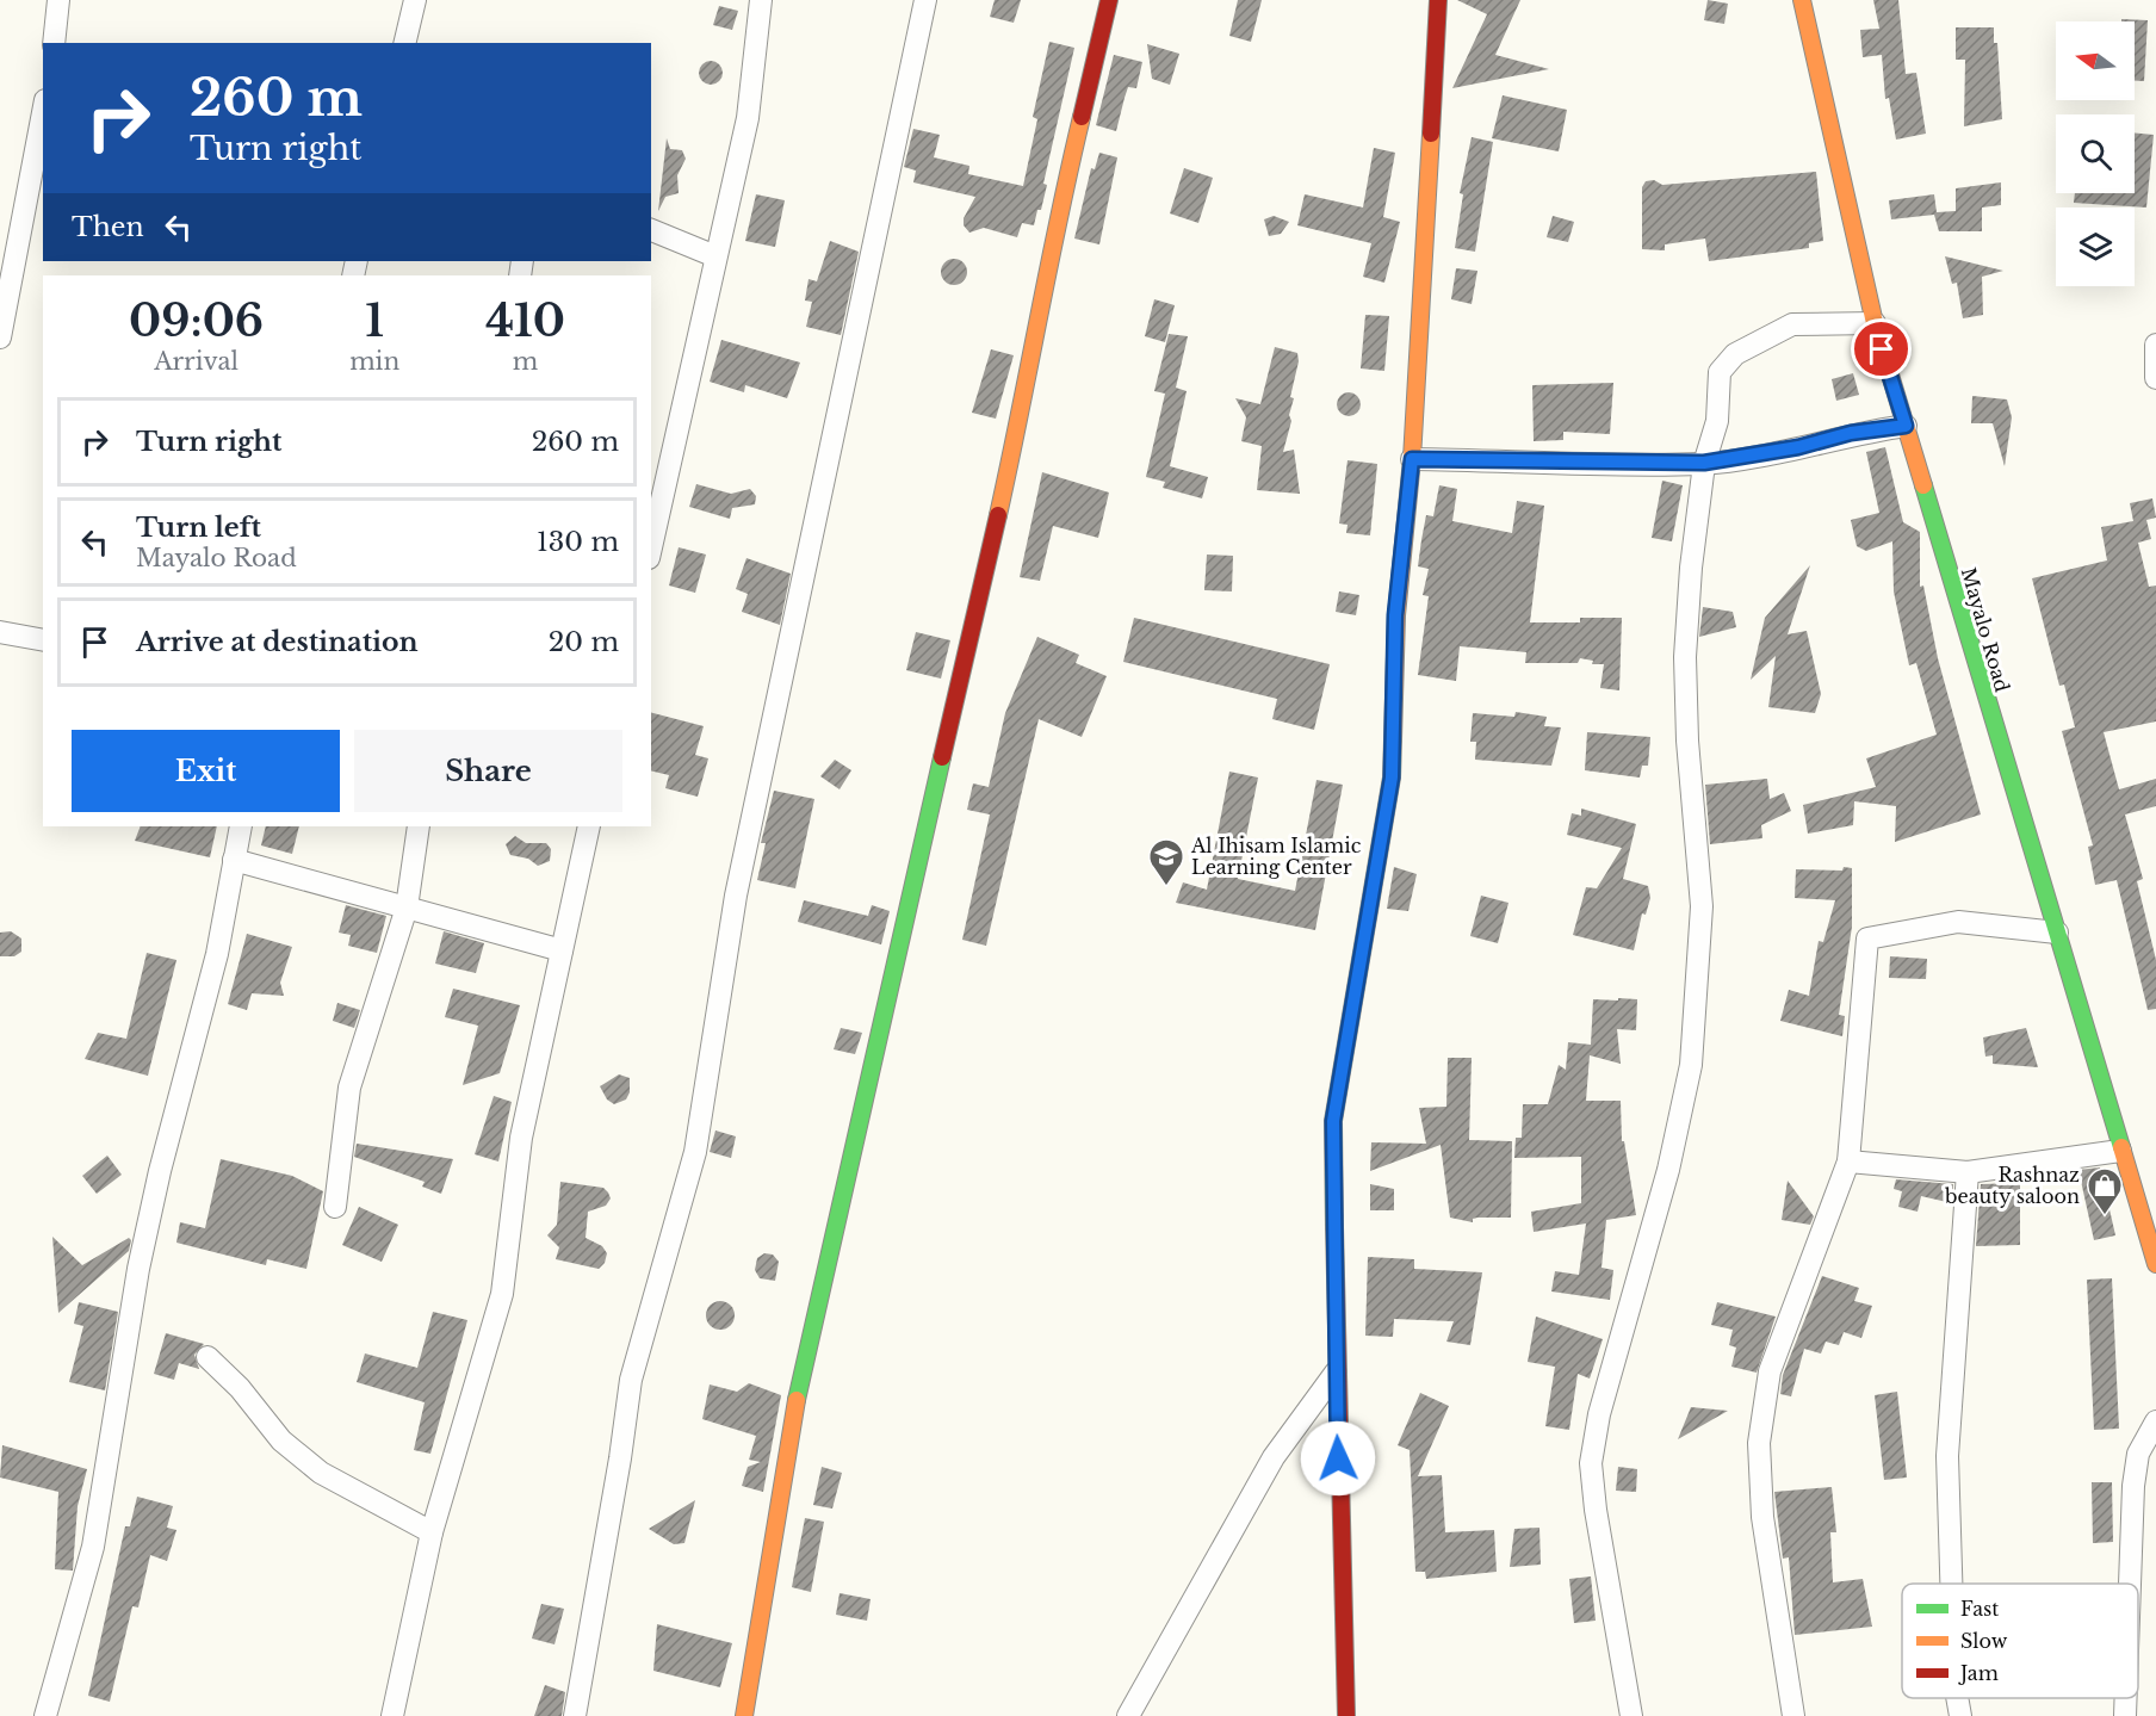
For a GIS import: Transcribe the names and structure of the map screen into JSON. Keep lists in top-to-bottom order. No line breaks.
{"streets":{"street":["Mayalo Road"]},"places":{"school or university":["Al Ihisam Islamic Learning Center"],"shop":["Rashnaz beauty saloon"]},"legend":["Fast","Slow","Jam"],"north":"left","page":{"turn":["260 m","Turn right"],"then":"Then","eta":["09:06","Arrival","1","min","410","m"],"list":[{"name":"Turn right","value":"260 m"},{"name":"Turn left","note":"Mayalo Road","value":"130 m"},{"name":"Arrive at destination","value":"20 m"}],"buttons":["Exit","Share"]}}
